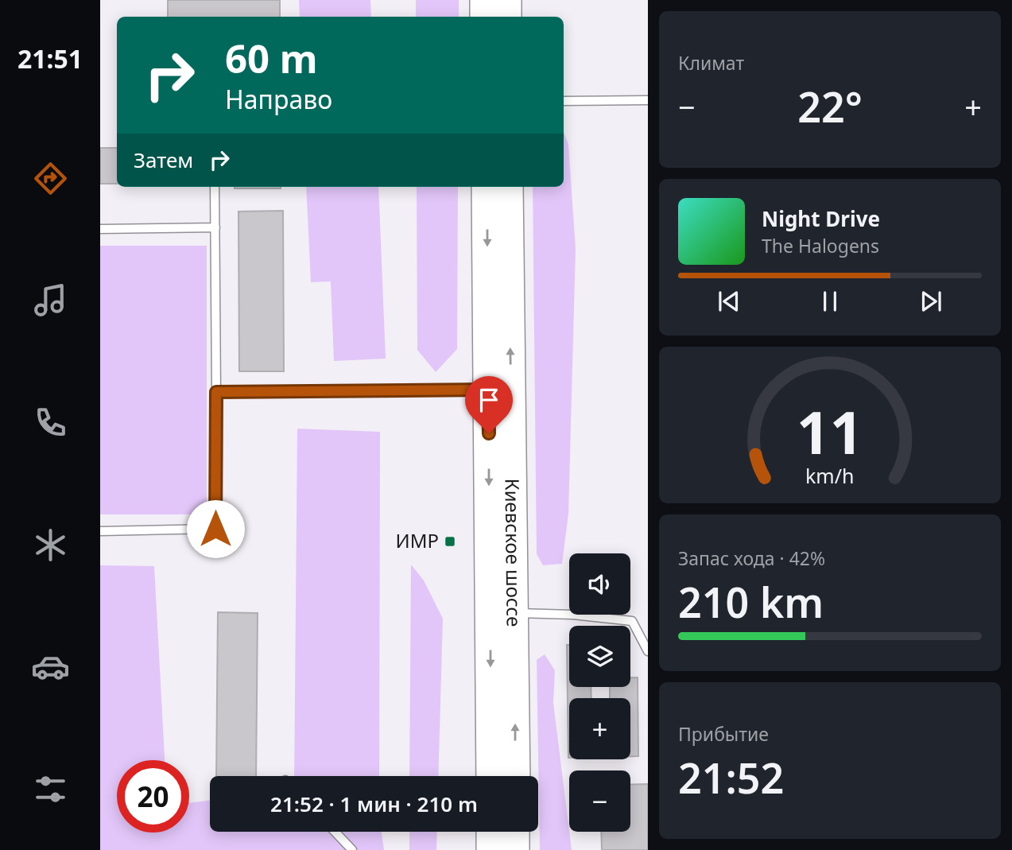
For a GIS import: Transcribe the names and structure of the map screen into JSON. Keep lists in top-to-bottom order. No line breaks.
{"streets":{"highway":["Киевское шоссе"]},"places":{"transit":["ИМР"]},"page":{"tabs":"21:51","tile":["Климат",["Запас хода · 42%","210 km"],["Прибытие","21:52"]],"turn":["60 m","Направо"],"heat":["−","22°","+"],"then":"Затем","song":["Night Drive","The Halogens"],"map_buttons":["+","−"],"limit":"20","trip":"21:52 · 1 мин · 210 m","gauge":["11","km/h"]}}
